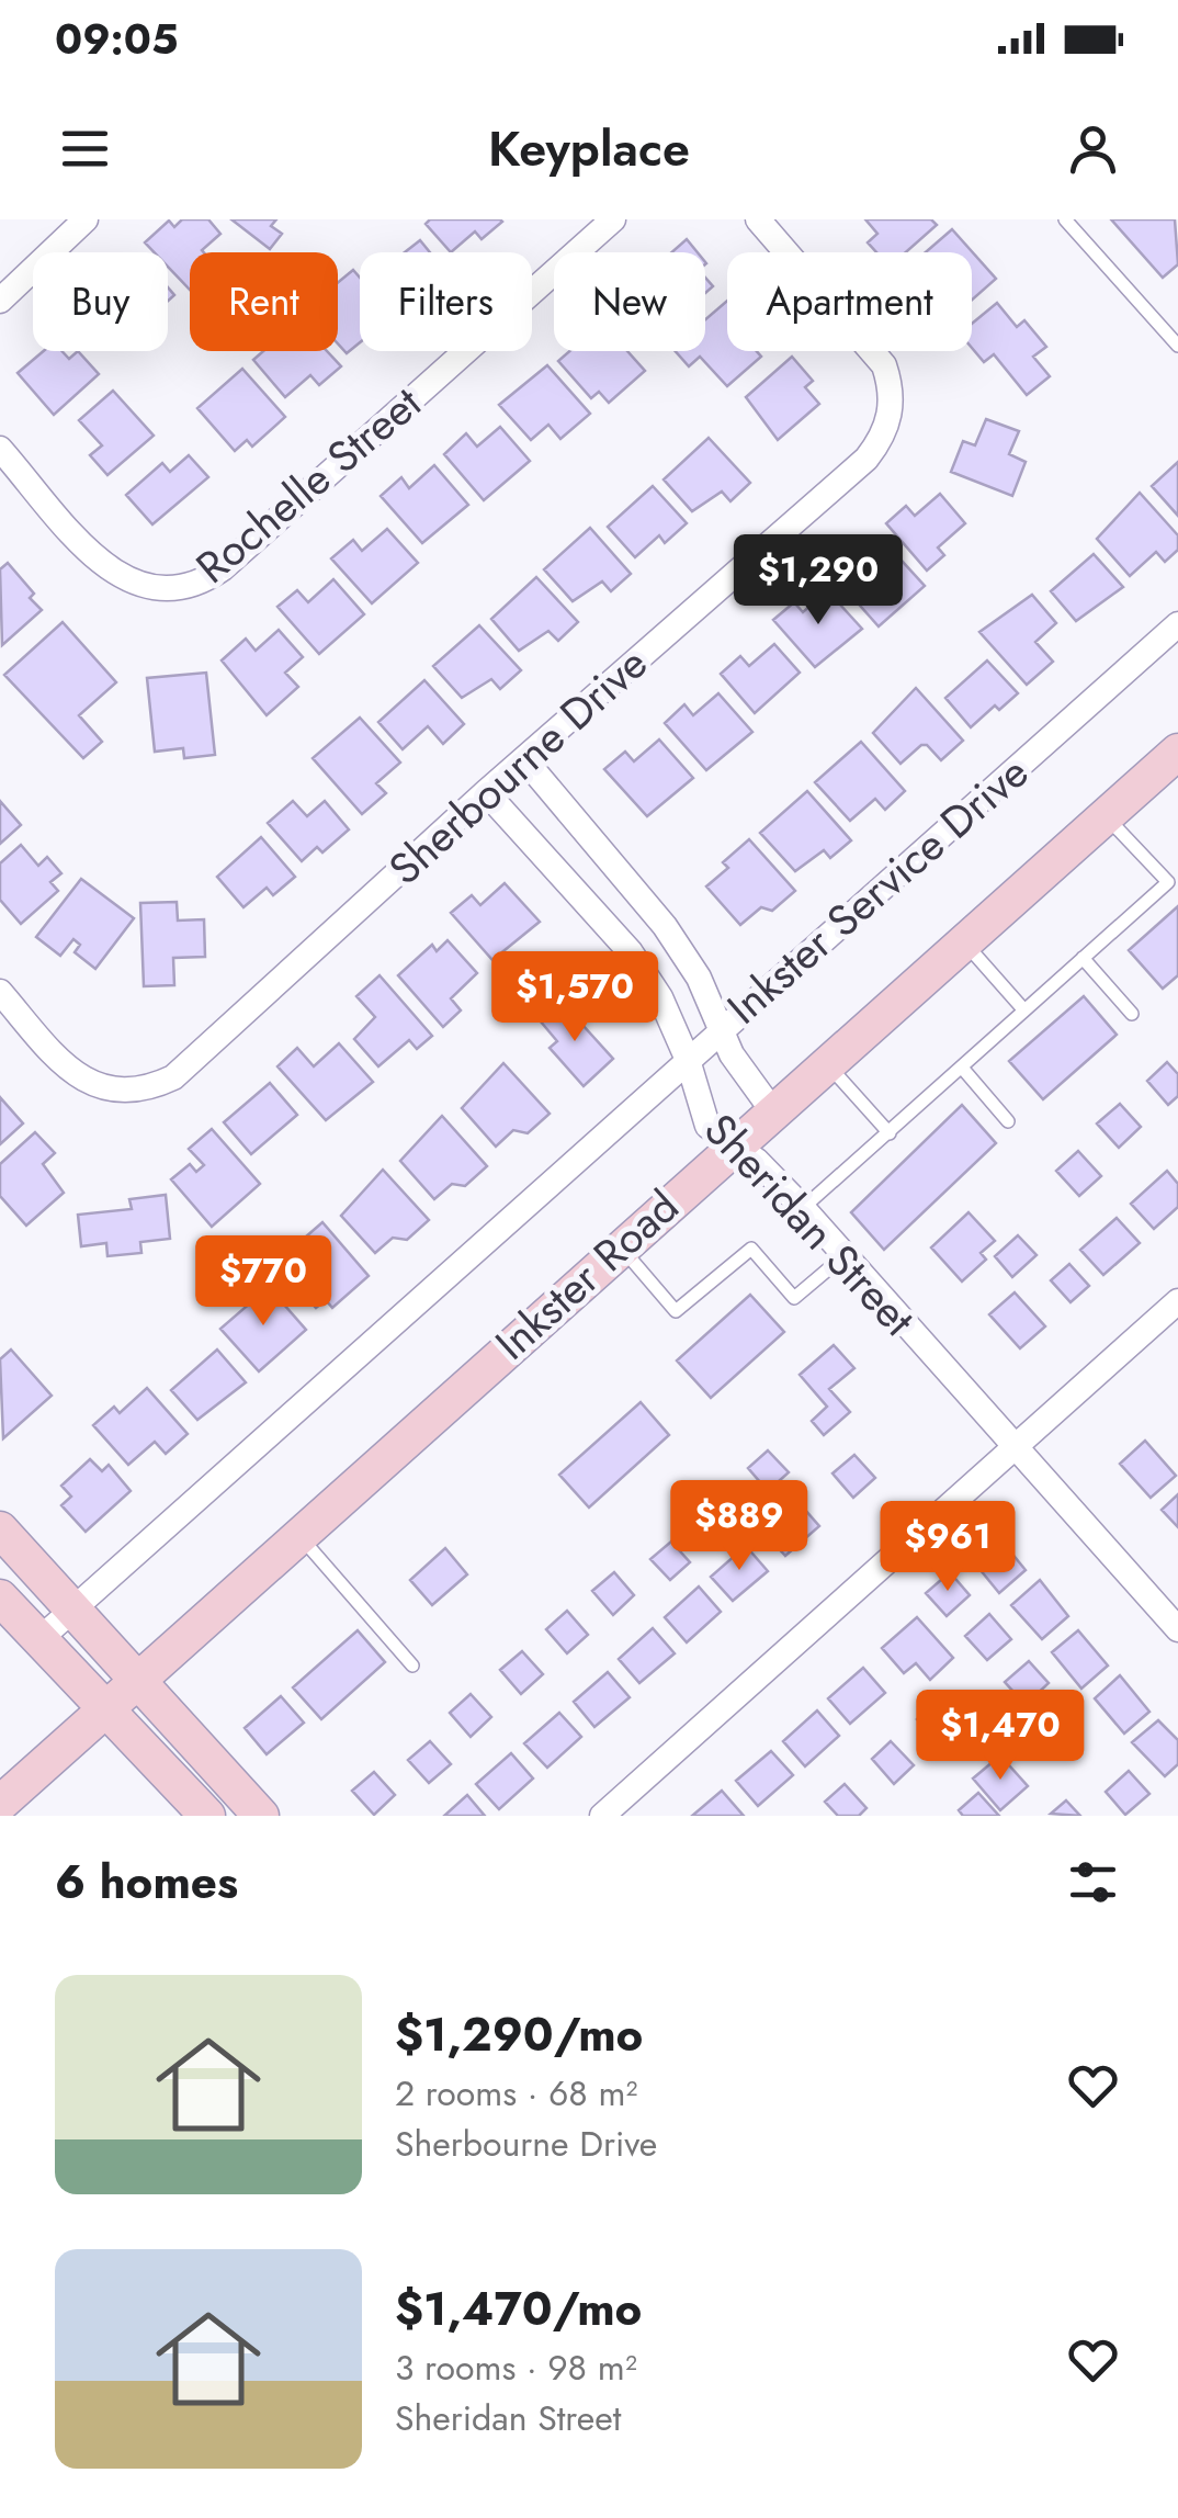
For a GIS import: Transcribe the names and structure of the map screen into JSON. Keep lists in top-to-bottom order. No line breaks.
{"streets":{"main road":["Inkster Road"],"street":["Rochelle Street","Sherbourne Drive","Inkster Service Drive","Sheridan Street"]},"crossings":[["Sherbourne Drive","Sheridan Street"],["Inkster Service Drive","Sheridan Street"],["Sheridan Street","Inkster Road"]],"page":{"status":"09:05","header":"Keyplace","chip":["Buy","Rent","Filters","New","Apartment"],"price":["$1,290","$1,570","$770","$889","$961","$1,470"],"heading":"6 homes","list":[{"name":"$1,290/mo","note":"2 rooms · 68 m² · Sherbourne Drive"},{"name":"$1,470/mo","note":"3 rooms · 98 m² · Sheridan Street"}]}}
